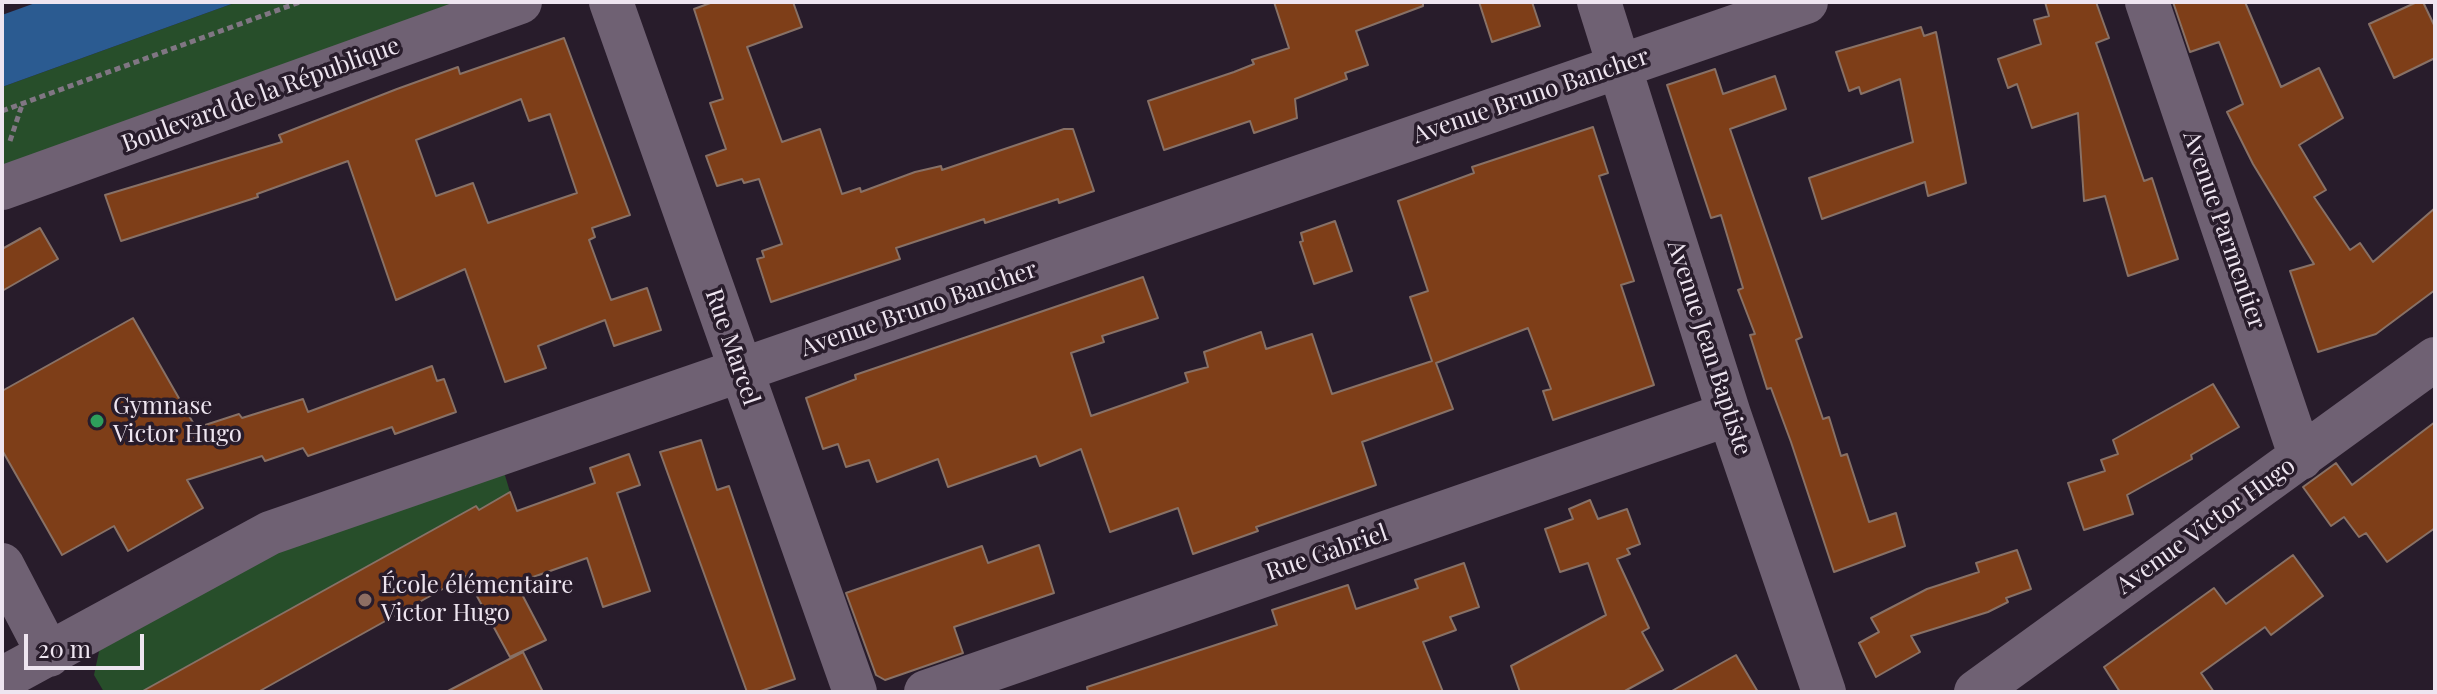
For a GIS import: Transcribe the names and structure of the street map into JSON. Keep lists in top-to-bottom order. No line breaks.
{"streets":{"street":["Boulevard de la République","Avenue Bruno Bancher","Avenue Parmentier","Rue Marcel","Avenue Jean Baptiste","Avenue Victor Hugo","Rue Gabriel"]},"crossings":[["Avenue Bruno Bancher","Rue Marcel"],["Avenue Bruno Bancher","Avenue Jean Baptiste"],["Avenue Parmentier","Avenue Victor Hugo"],["Avenue Jean Baptiste","Rue Gabriel"]],"places":["Gymnase Victor Hugo","École élémentaire Victor Hugo"],"scale_bar":"20 m"}
